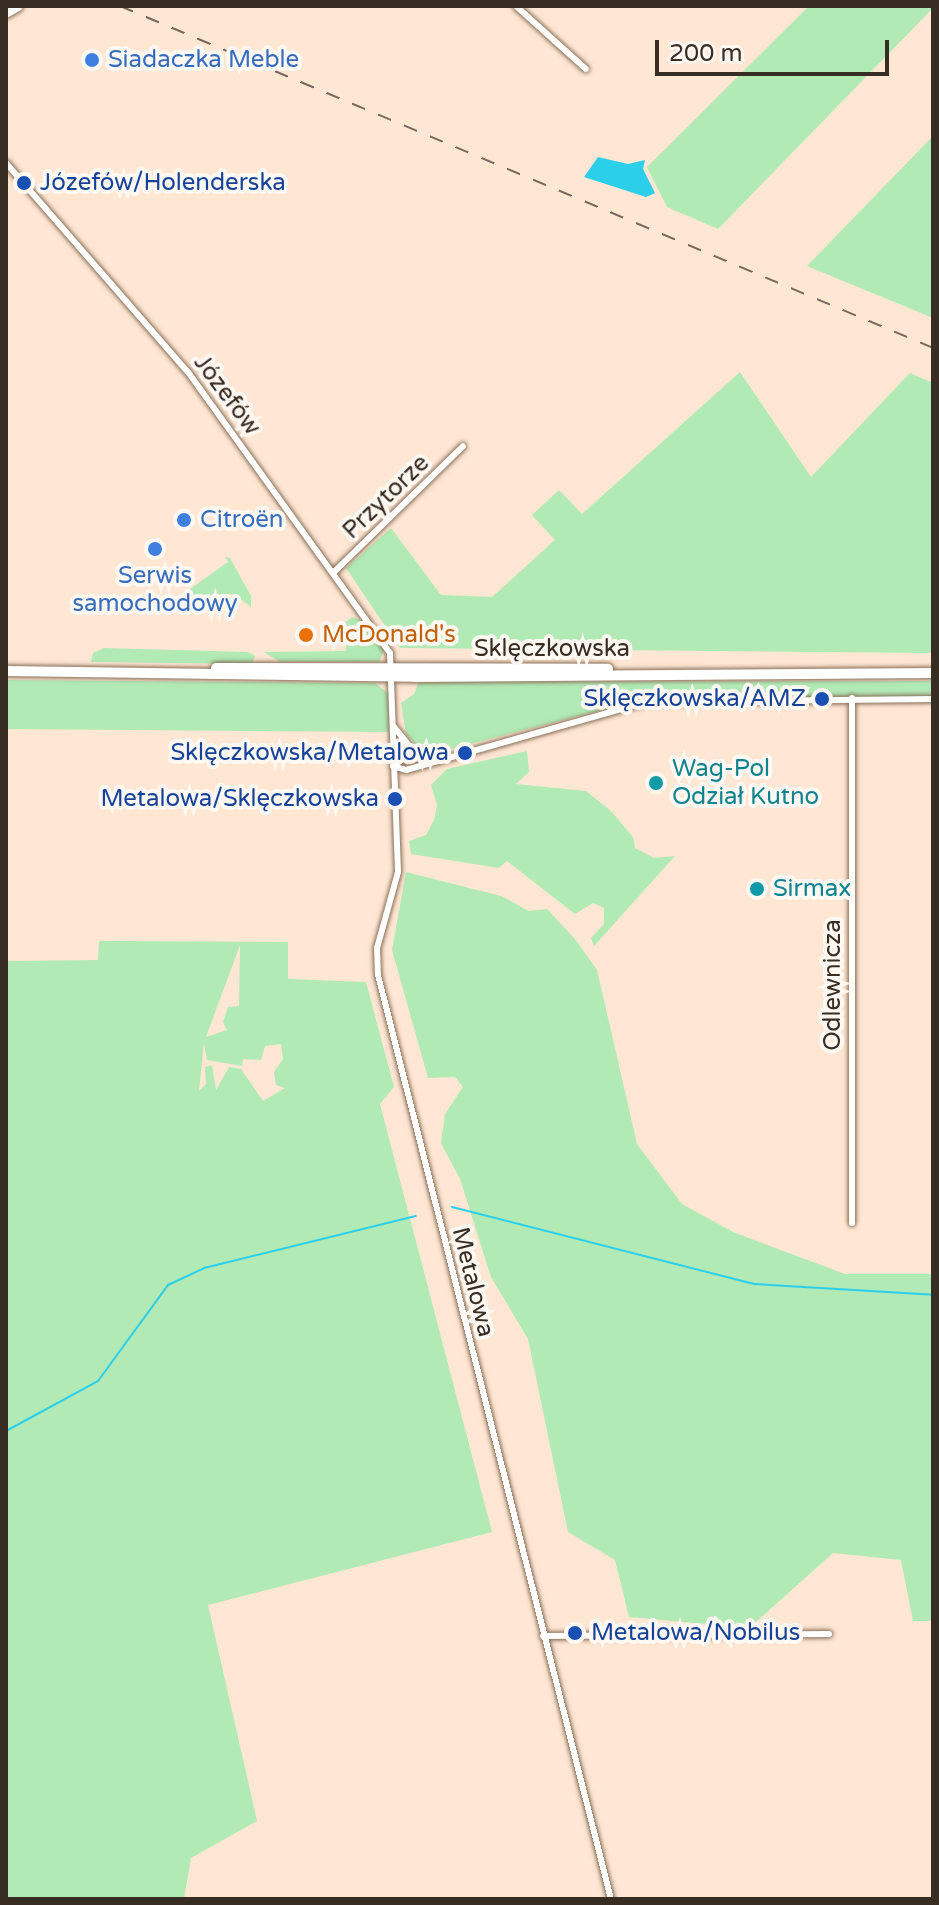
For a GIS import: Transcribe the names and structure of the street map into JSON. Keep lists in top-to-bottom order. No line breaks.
{"streets":{"main road":["Sklęczkowska"],"street":["Józefów","Przytorze","Odlewnicza","Metalowa"]},"crossings":[["Józefów","Przytorze"],["Józefów","Sklęczkowska"],["Józefów","Metalowa"],["Sklęczkowska","Metalowa"]],"places":["Siadaczka Meble","Józefów/Holenderska","Citroën","Serwis samochodowy","McDonald's","Sklęczkowska/AMZ","Sklęczkowska/Metalowa","Wag-Pol Odział Kutno","Metalowa/Sklęczkowska","Sirmax","Metalowa/Nobilus"],"scale_bar":"200 m"}
